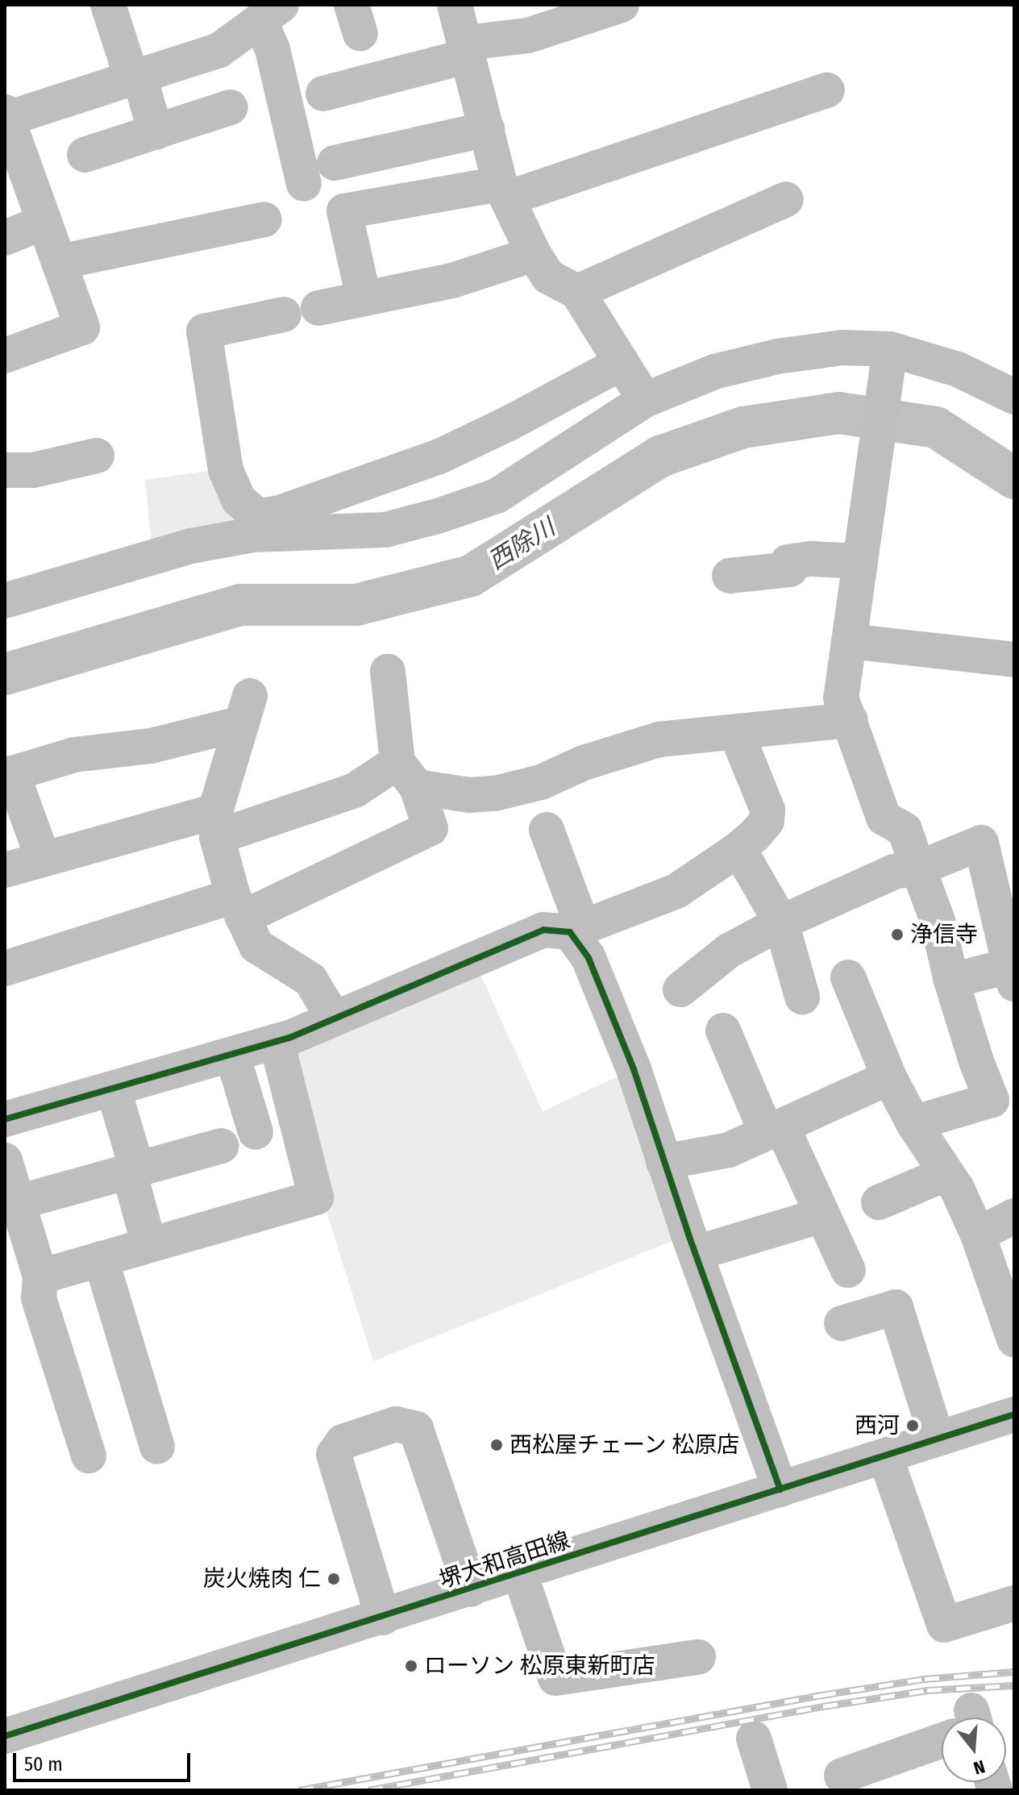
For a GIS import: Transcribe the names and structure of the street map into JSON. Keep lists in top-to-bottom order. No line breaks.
{"streets":{"street":["堺大和高田線"]},"water":["西除川"],"places":["浄信寺","西河","西松屋チェーン 松原店","炭火焼肉 仁","ローソン 松原東新町店"],"scale_bar":"50 m","north":"bottom"}
